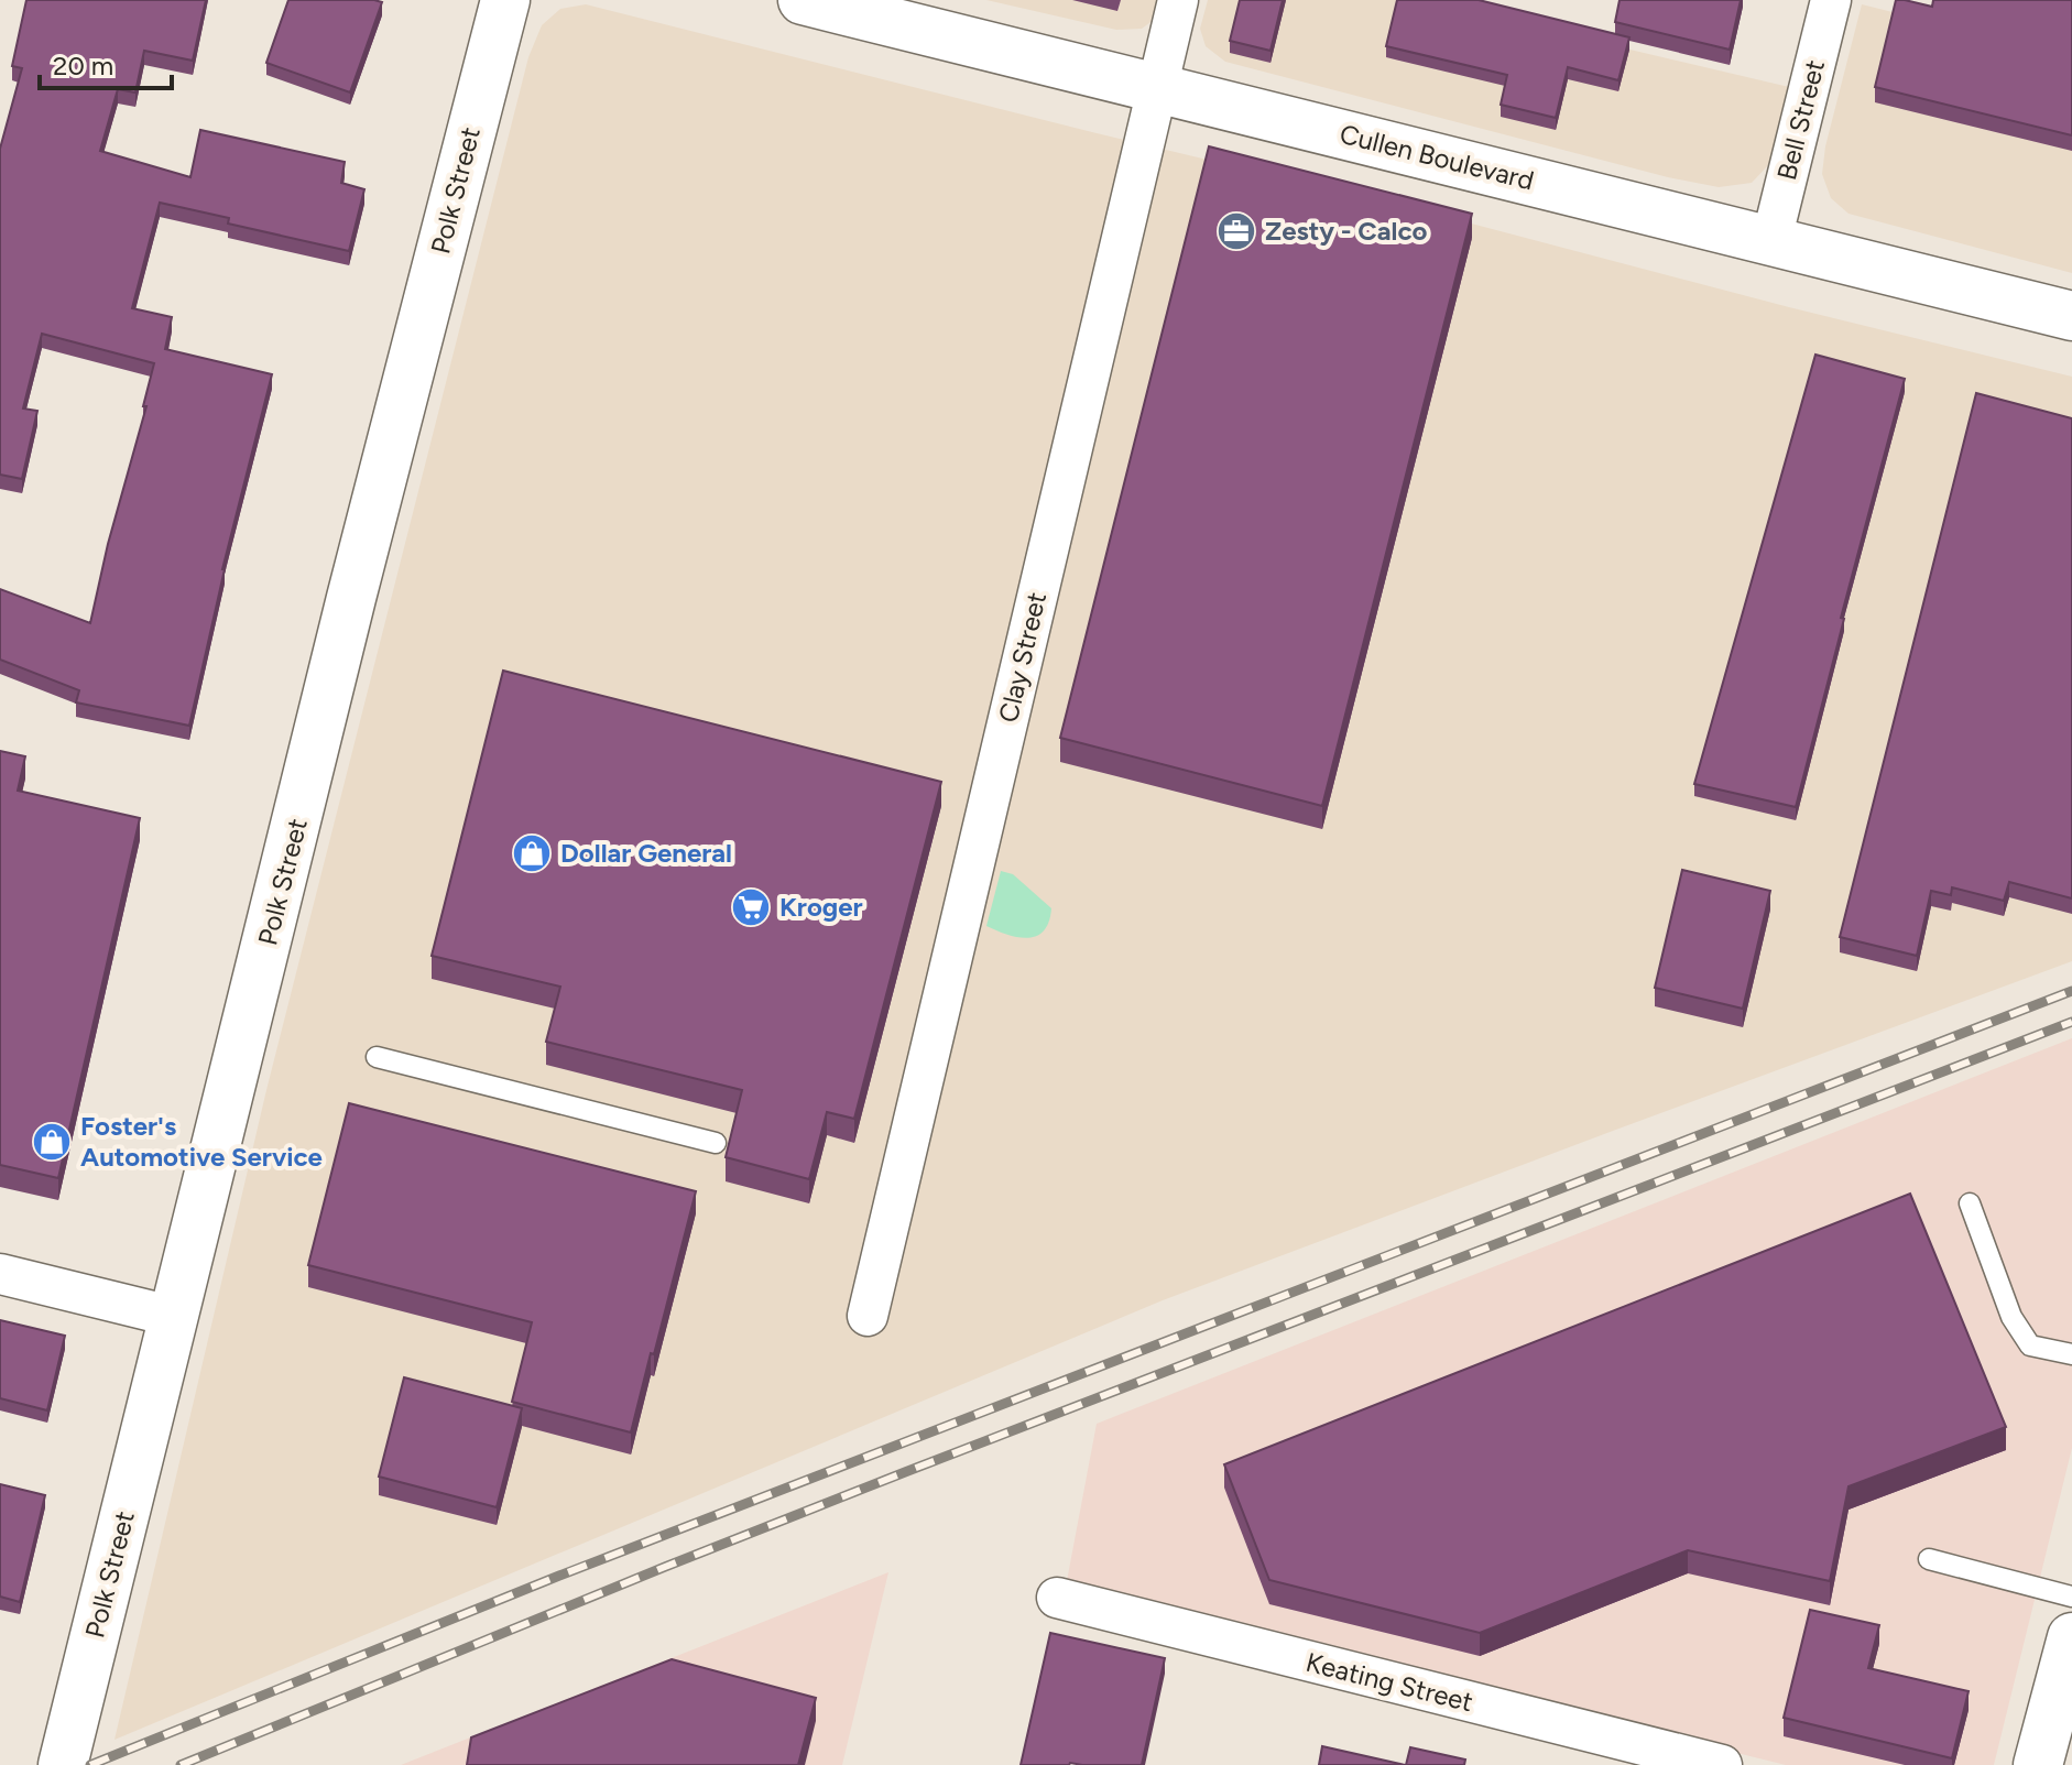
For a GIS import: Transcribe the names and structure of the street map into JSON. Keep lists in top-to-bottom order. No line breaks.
{"streets":{"main road":["Cullen Boulevard","Polk Street"],"street":["Bell Street","Clay Street","Keating Street"]},"crossings":[["Bell Street","Cullen Boulevard"],["Cullen Boulevard","Clay Street"]],"places":{"office":["Zesty - Calco"],"shop":["Dollar General","Foster's Automotive Service"],"supermarket":["Kroger"]},"scale_bar":"20 m"}
